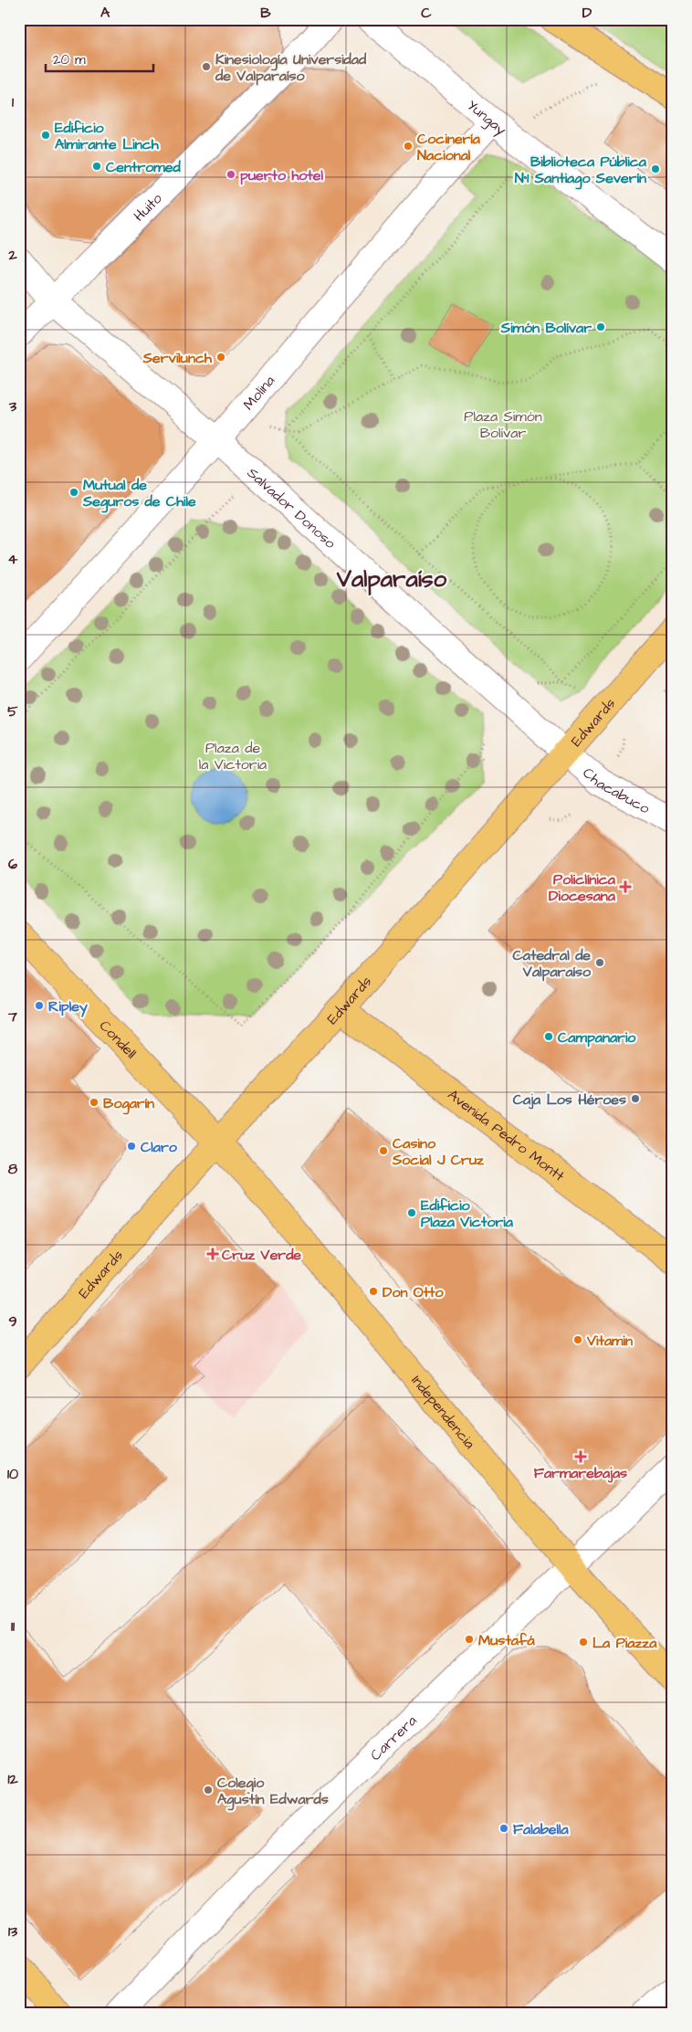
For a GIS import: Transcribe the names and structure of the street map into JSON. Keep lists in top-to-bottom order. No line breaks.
{"streets":{"main road":["Edwards","Condell","Avenida Pedro Montt","Independencia"],"street":["Yungay","Huito","Molina","Salvador Donoso","Chacabuco","Carrera"]},"crossings":[["Yungay","Molina"],["Huito","Salvador Donoso"],["Molina","Salvador Donoso"],["Salvador Donoso","Edwards"],["Salvador Donoso","Chacabuco"],["Edwards","Chacabuco"],["Edwards","Condell"],["Edwards","Avenida Pedro Montt"],["Edwards","Independencia"],["Condell","Independencia"],["Independencia","Carrera"]],"districts":["Valparaíso"],"parks":["Plaza Simón Bolívar","Plaza de la Victoria"],"places":{"other":["Kinesiología Universidad de Valparaíso","Edificio Almirante Linch","Cocinería Nacional","Centromed","Biblioteca Pública N°1 Santiago Severín","puerto hotel","Simón Bolívar","Servilunch","Mutual de Seguros de Chile","Catedral de Valparaíso","Ripley","Campanario","Caja Los Héroes","Bogarín","Claro","Casino Social J Cruz","Edificio Plaza Victoria","Don Otto","Vitamin","Mustafá","La Piazza","Colegio Agustín Edwards","Falabella"],"health":["Policlínica Diocesana","Cruz Verde","Farmarebajas"]},"scale_bar":"20 m","grid":{"columns":["A","B","C","D"],"rows":["1","2","3","4","5","6","7","8","9","10","11","12","13"]}}
